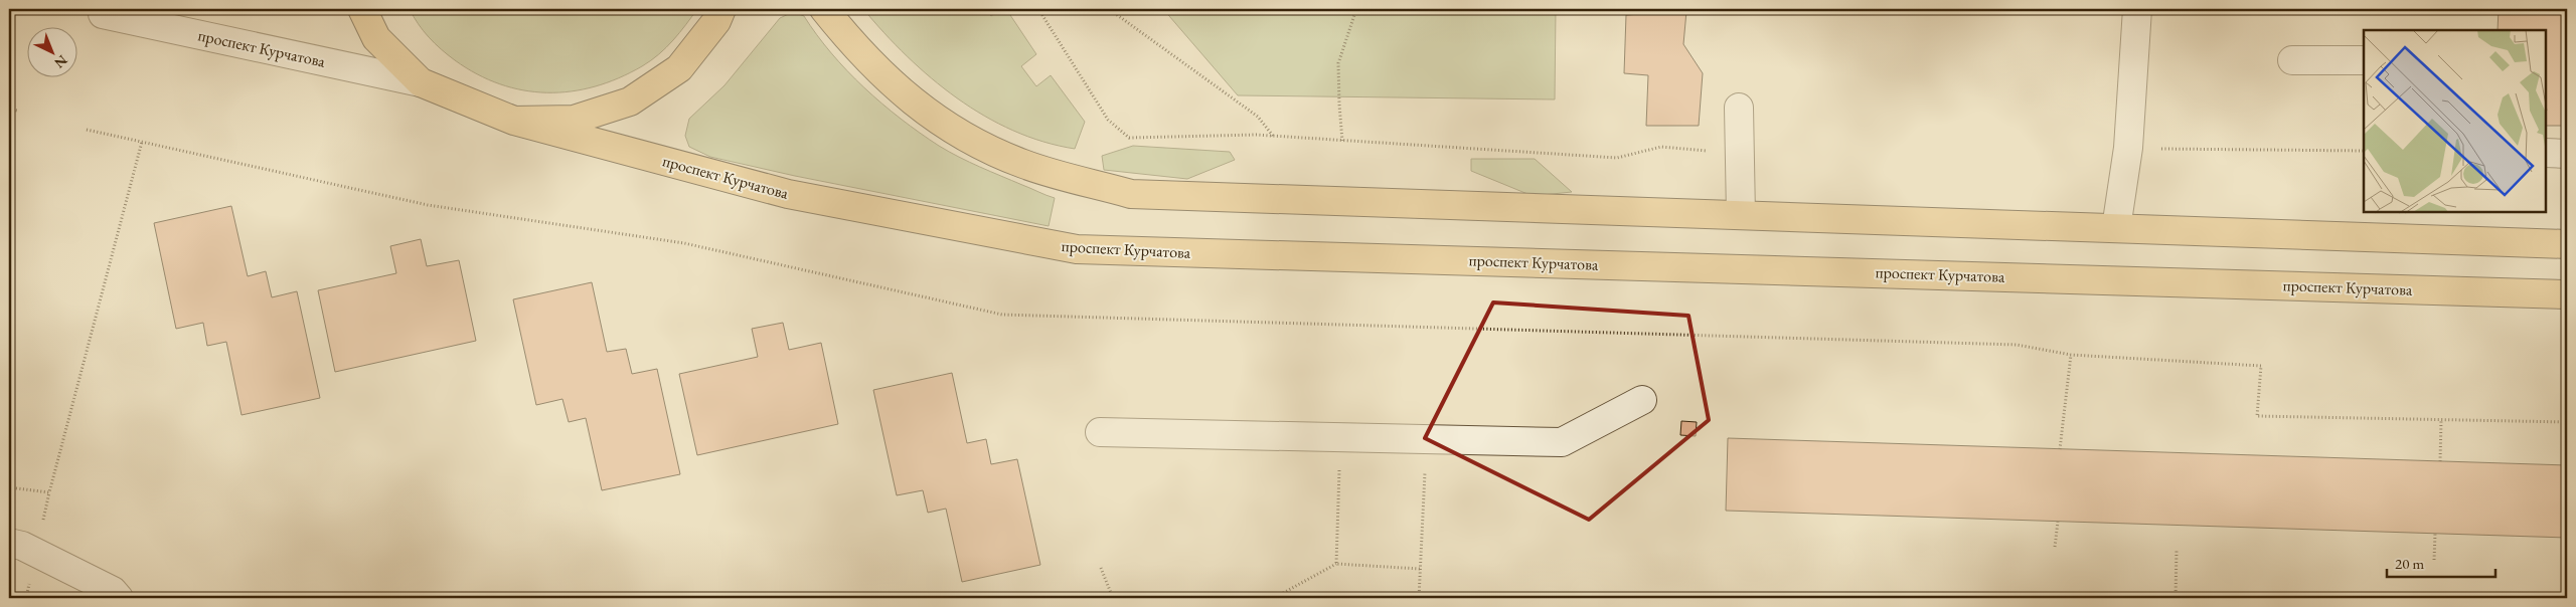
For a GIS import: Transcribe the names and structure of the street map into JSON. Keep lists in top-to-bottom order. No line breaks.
{"streets":{"main road":["проспект Курчатова"]},"scale_bar":"20 m","north":"bottom right"}
